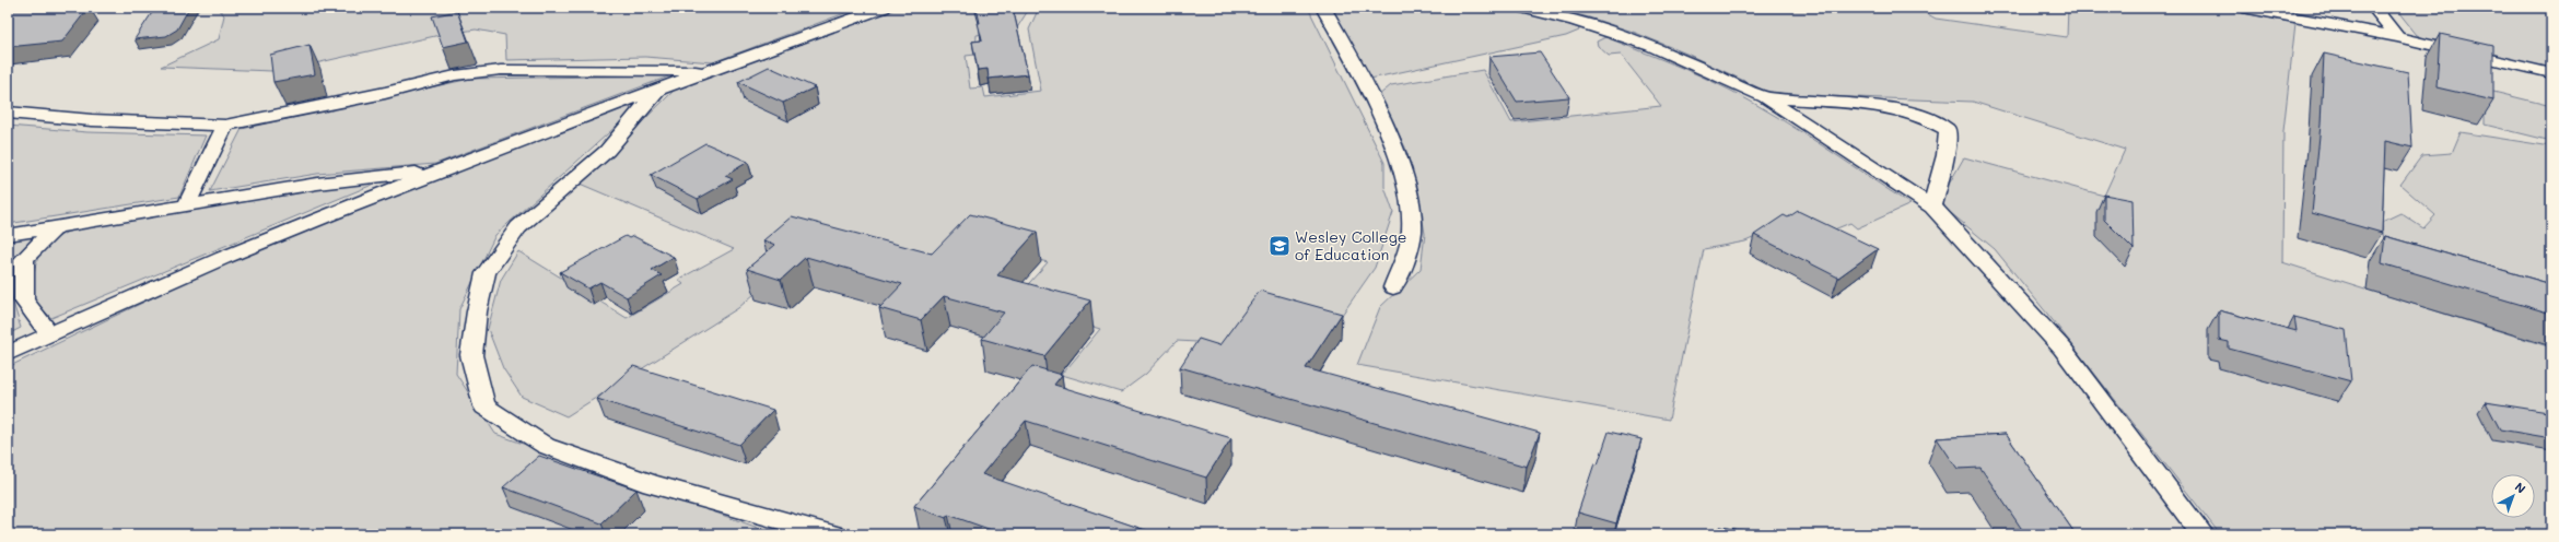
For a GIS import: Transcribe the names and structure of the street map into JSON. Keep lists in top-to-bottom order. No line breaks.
{"places":{"school or university":["Wesley College of Education"]},"north":"top right"}
